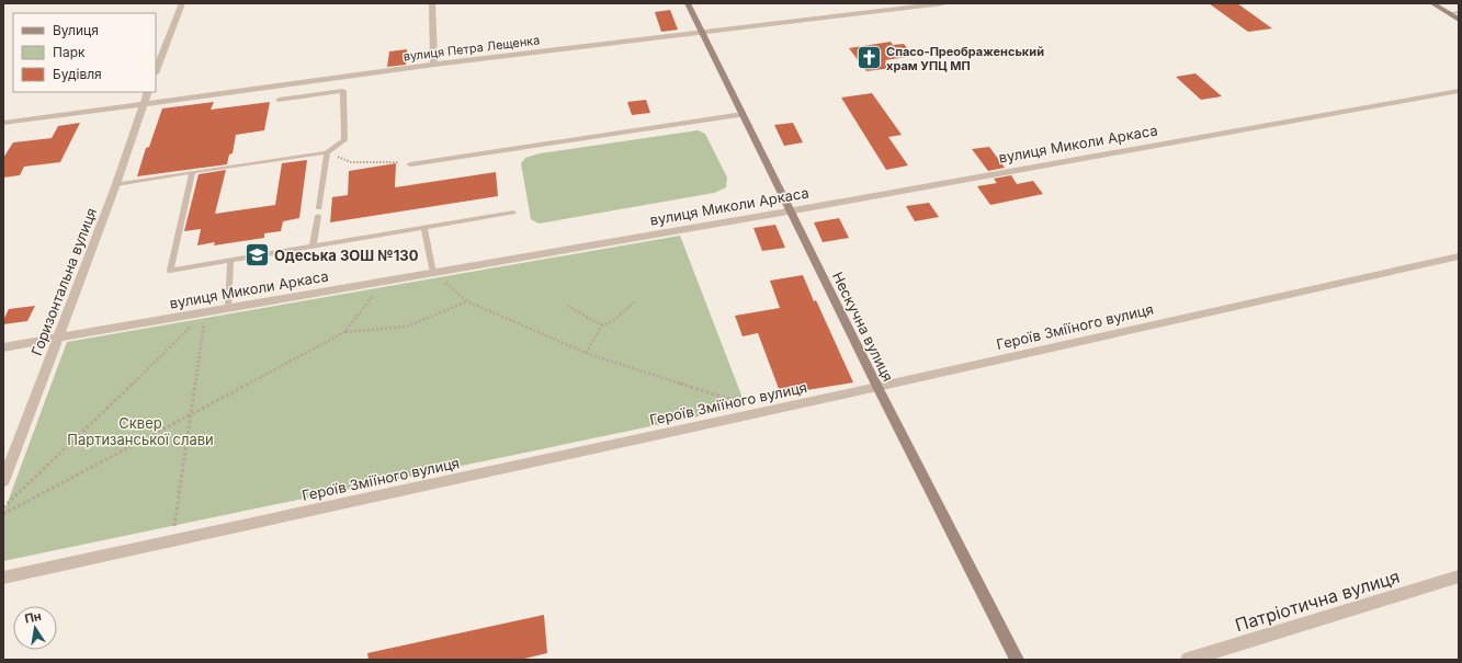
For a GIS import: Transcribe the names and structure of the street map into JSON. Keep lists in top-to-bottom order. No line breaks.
{"streets":{"street":["вулиця Петра Лещенка","вулиця Миколи Аркаса","Горизонтальна вулиця","Нескучна вулиця","Героїв Зміїного вулиця","Патріотична вулиця"]},"crossings":[["вулиця Петра Лещенка","Горизонтальна вулиця"],["вулиця Петра Лещенка","Нескучна вулиця"],["вулиця Миколи Аркаса","Горизонтальна вулиця"],["вулиця Миколи Аркаса","Нескучна вулиця"],["Нескучна вулиця","Героїв Зміїного вулиця"]],"parks":["Сквер Партизанської слави"],"places":{"church":["Спасо-Преображенський храм УПЦ МП"],"school or university":["Одеська ЗОШ №130"]},"legend":["Вулиця","Парк","Будівля"],"north":"top"}
